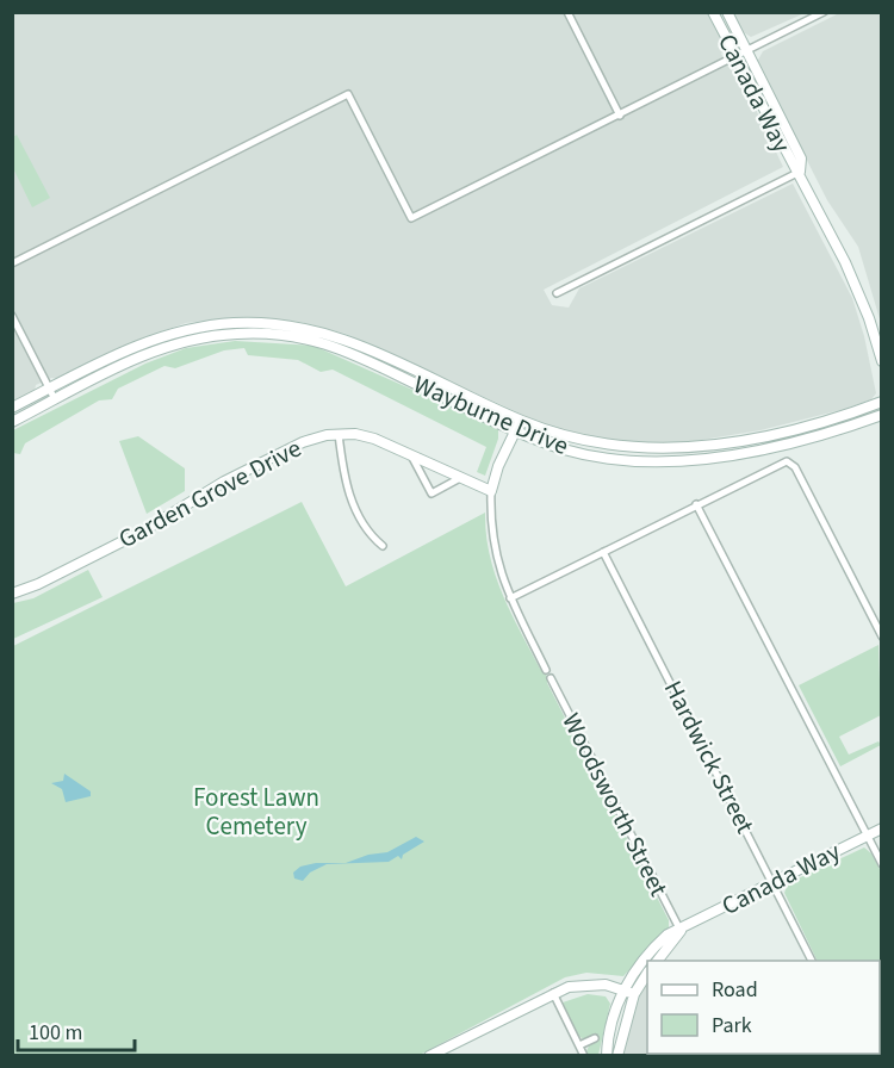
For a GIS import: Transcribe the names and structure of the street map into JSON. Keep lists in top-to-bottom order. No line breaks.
{"streets":{"street":["Canada Way","Wayburne Drive","Garden Grove Drive","Hardwick Street","Woodsworth Street"]},"crossings":[["Canada Way","Hardwick Street"],["Canada Way","Woodsworth Street"]],"parks":["Forest Lawn Cemetery"],"legend":["Road","Park"],"scale_bar":"100 m"}
